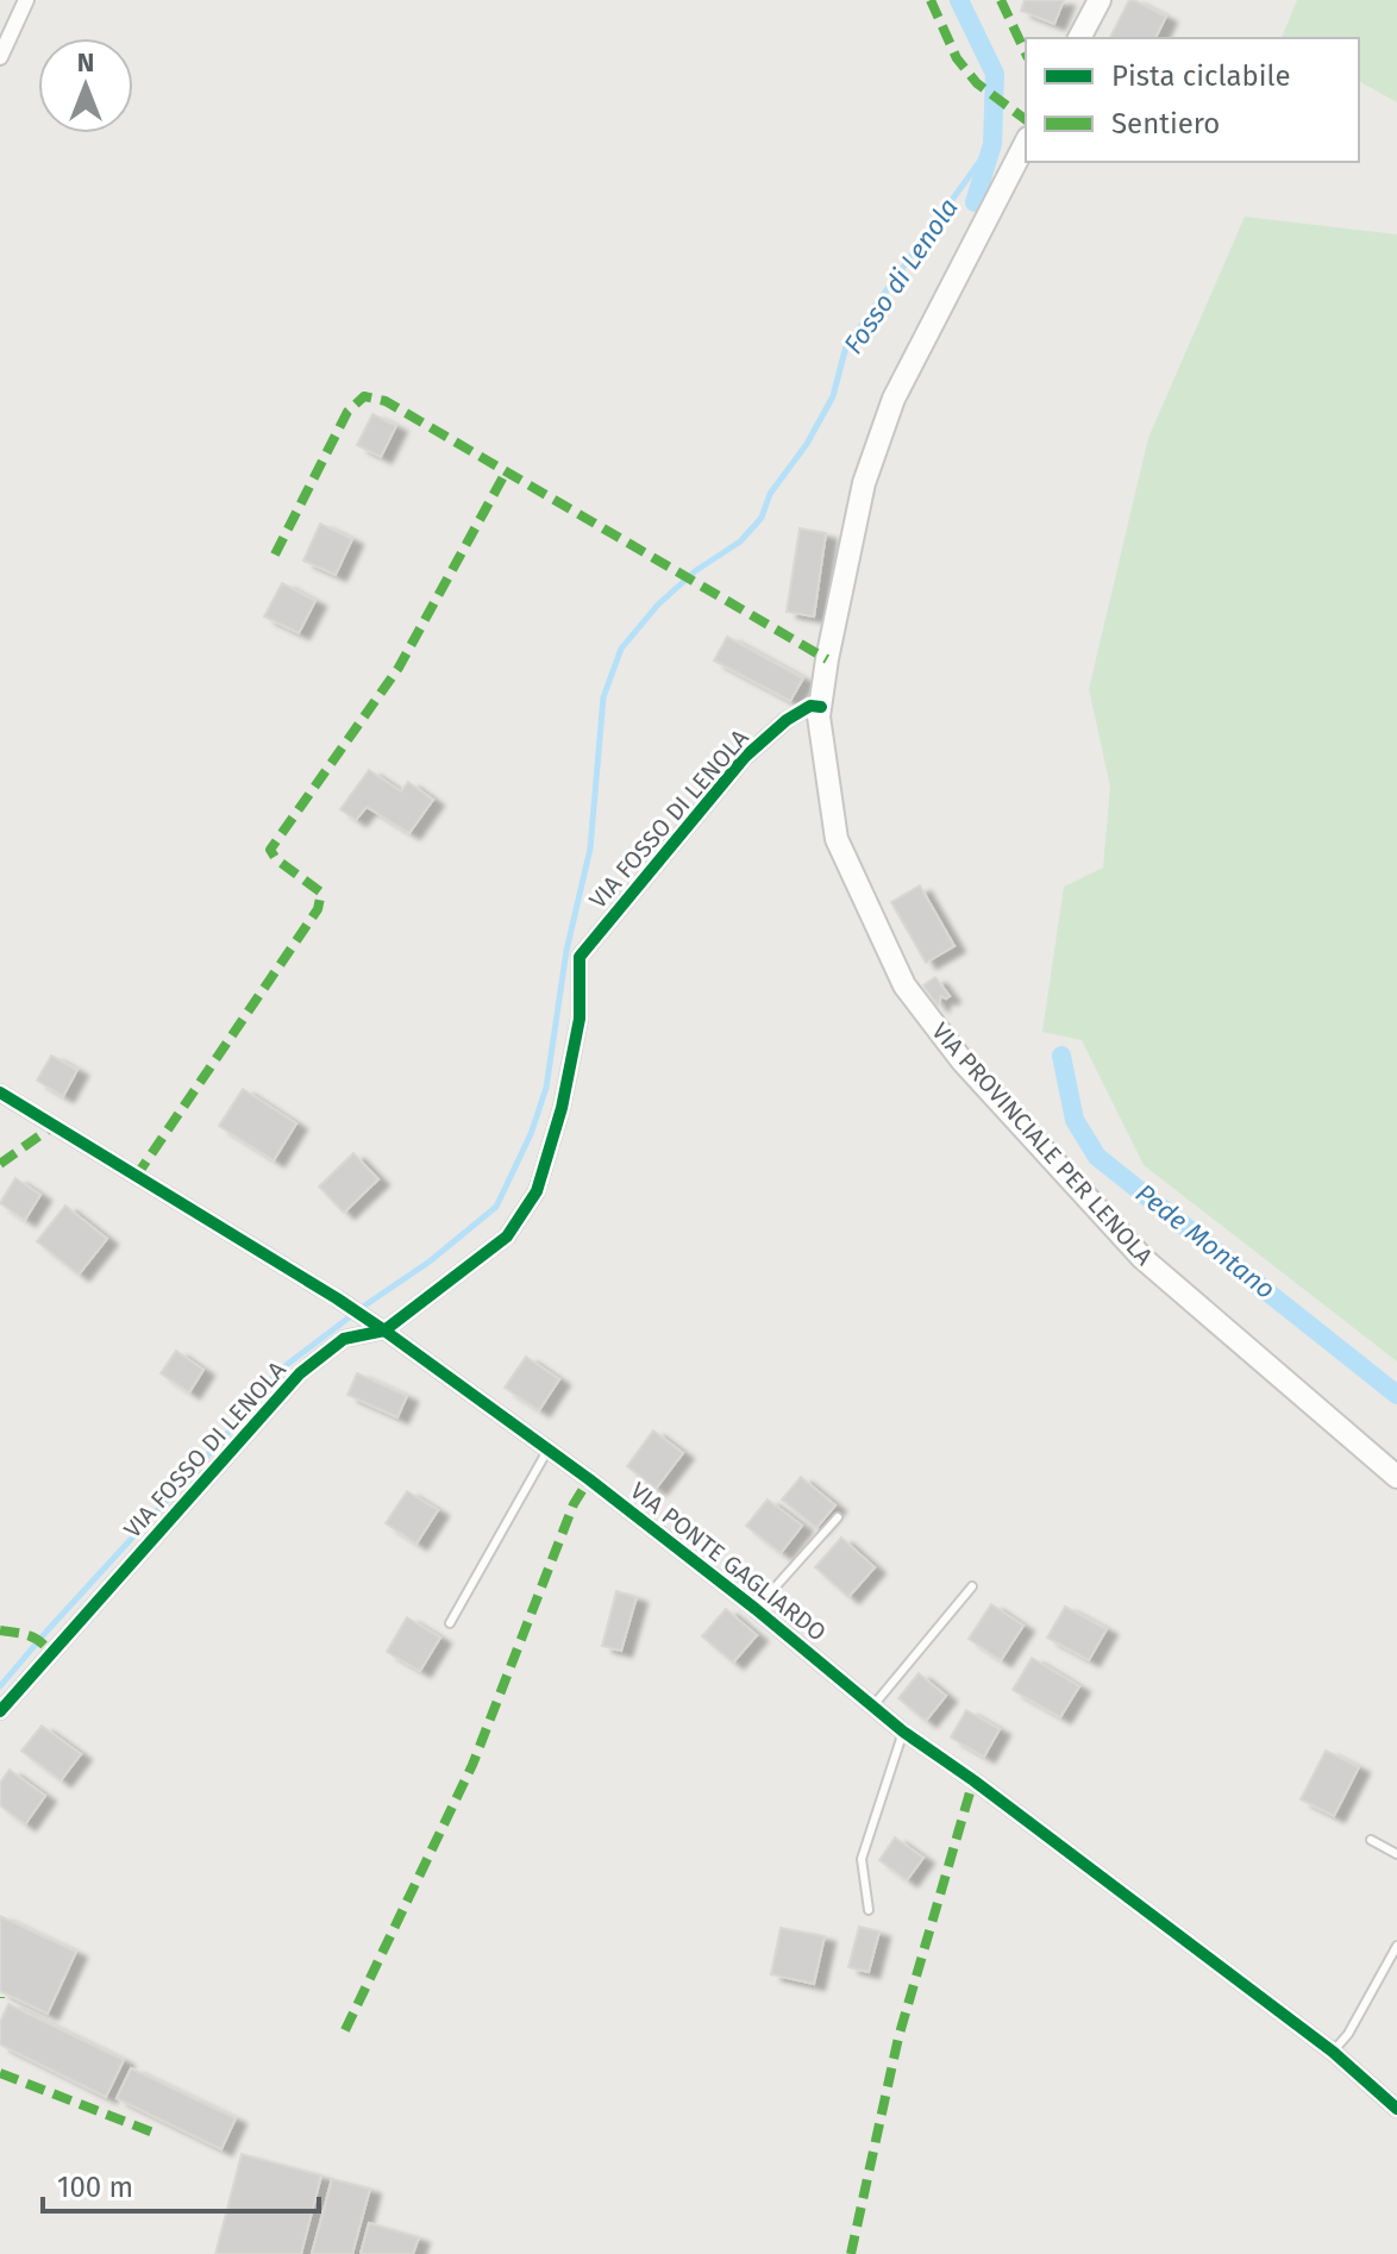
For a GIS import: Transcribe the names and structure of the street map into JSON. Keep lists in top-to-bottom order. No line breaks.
{"streets":{"main road":["VIA PROVINCIALE PER LENOLA"],"street":["VIA FOSSO DI LENOLA","VIA PONTE GAGLIARDO"]},"crossings":[["VIA FOSSO DI LENOLA","VIA PROVINCIALE PER LENOLA"],["VIA FOSSO DI LENOLA","VIA PONTE GAGLIARDO"]],"water":["Fosso di Lenola","Pede Montano"],"legend":["Pista ciclabile","Sentiero"],"scale_bar":"100 m","north":"top"}
